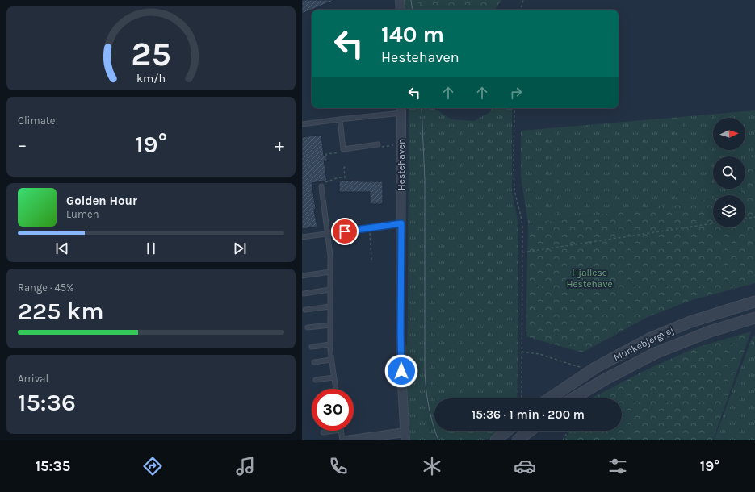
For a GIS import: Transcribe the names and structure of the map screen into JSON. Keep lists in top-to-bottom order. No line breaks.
{"streets":{"street":["Hestehaven","Munkebjergvej"]},"parks":["Hjallese Hestehave"],"north":"right","page":{"turn":["140 m","Hestehaven"],"tile":["Climate",["Range · 45%","225 km"],["Arrival","15:36"]],"heat":["−","19°","+"],"song":["Golden Hour","Lumen"],"limit":"30","trip":"15:36 · 1 min · 200 m","tabs":["15:35","19°"],"gauge":["25","km/h"]}}
